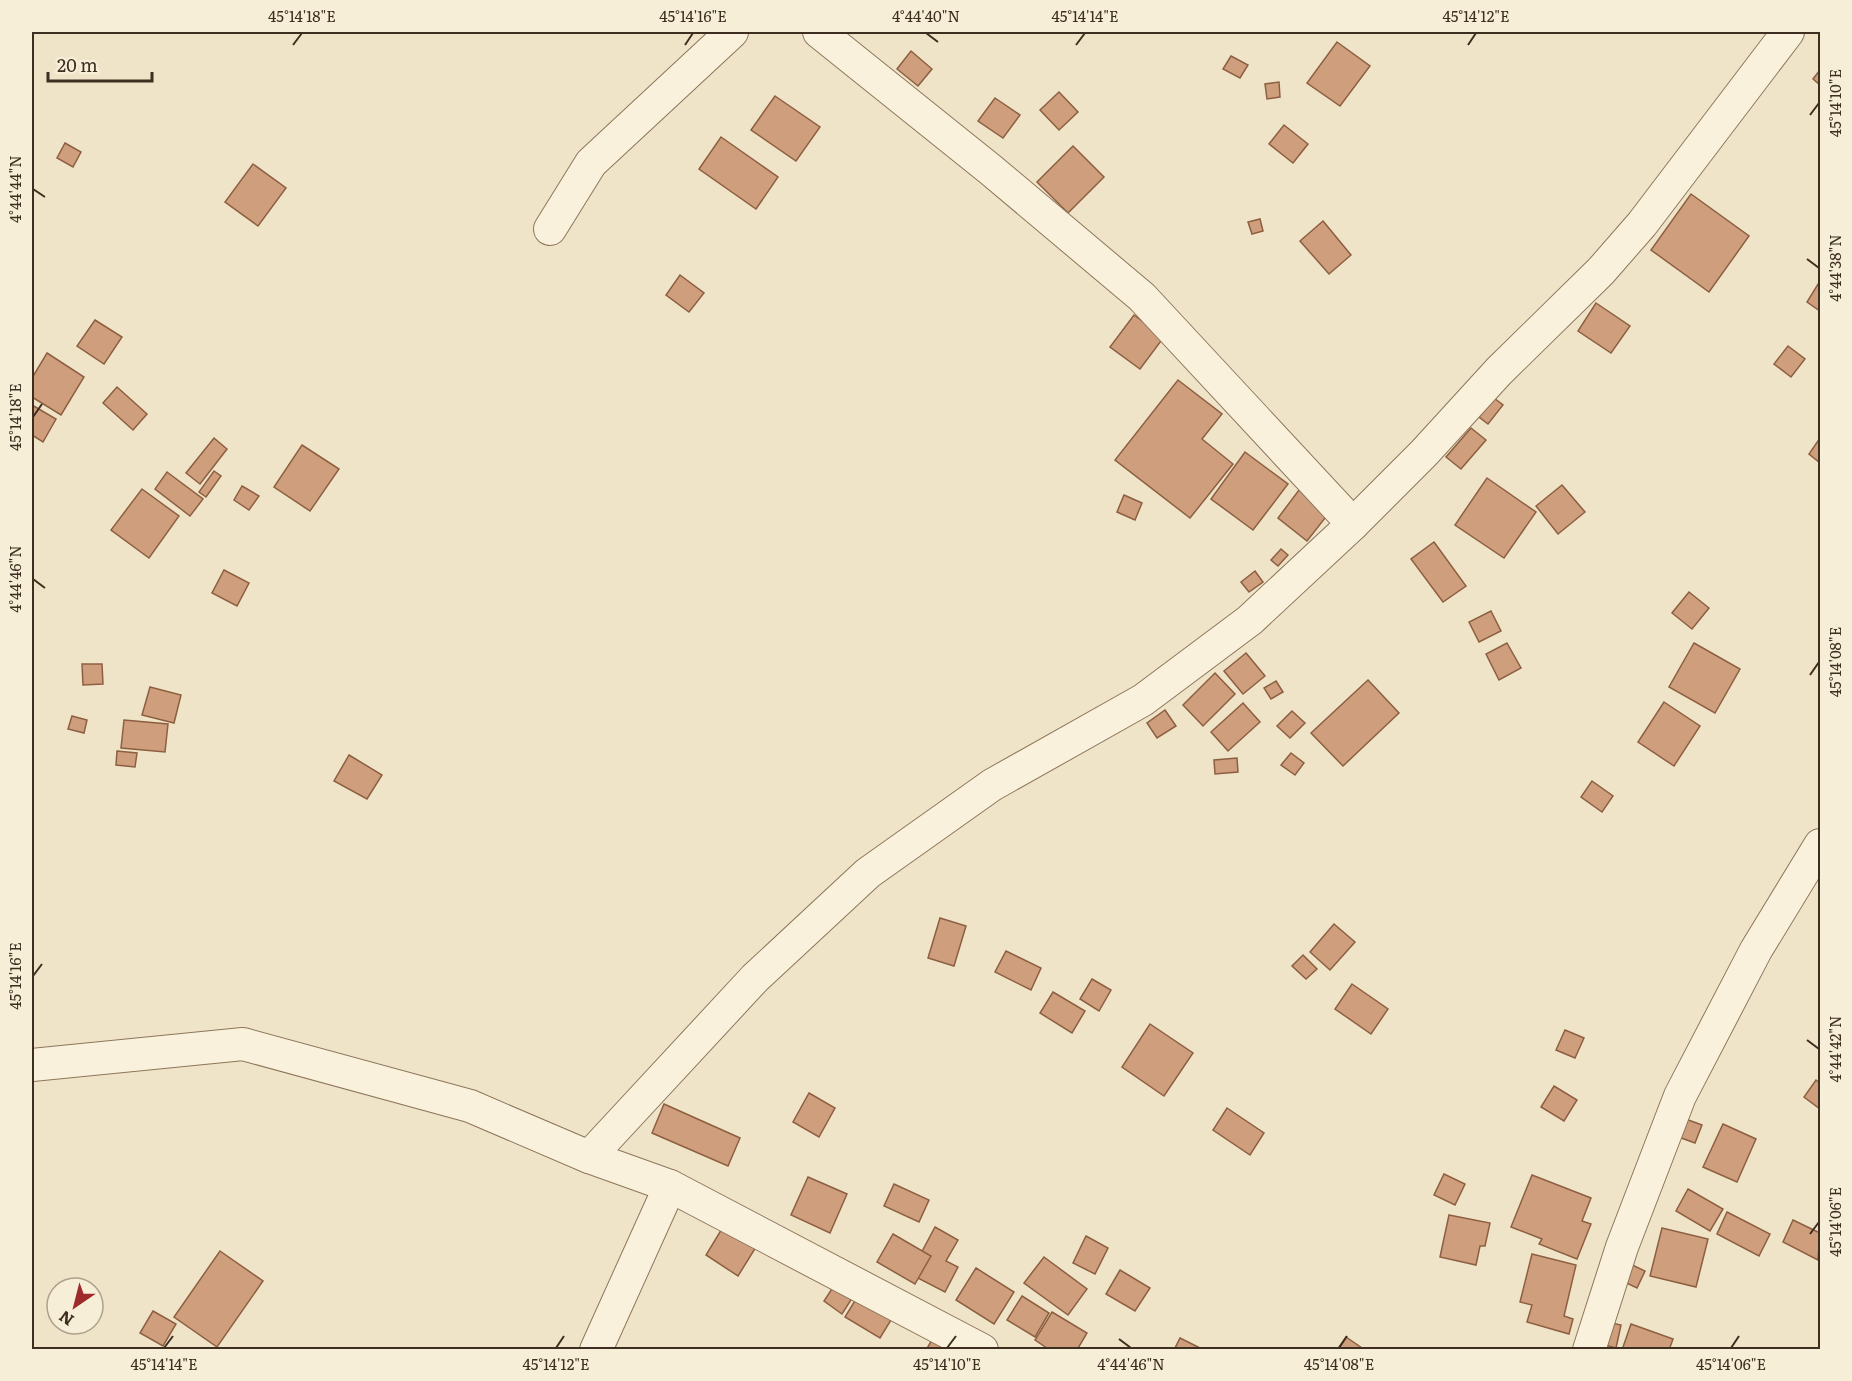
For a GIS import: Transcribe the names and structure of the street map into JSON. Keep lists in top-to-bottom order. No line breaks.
{"scale_bar":"20 m","north":"bottom left","coordinates":["45°14'18\"E","45°14'16\"E","4°44'40\"N","45°14'14\"E","45°14'12\"E","45°14'10\"E","4°44'44\"N","4°44'38\"N","4°44'46\"N","45°14'08\"E","4°44'42\"N","45°14'06\"E"]}
